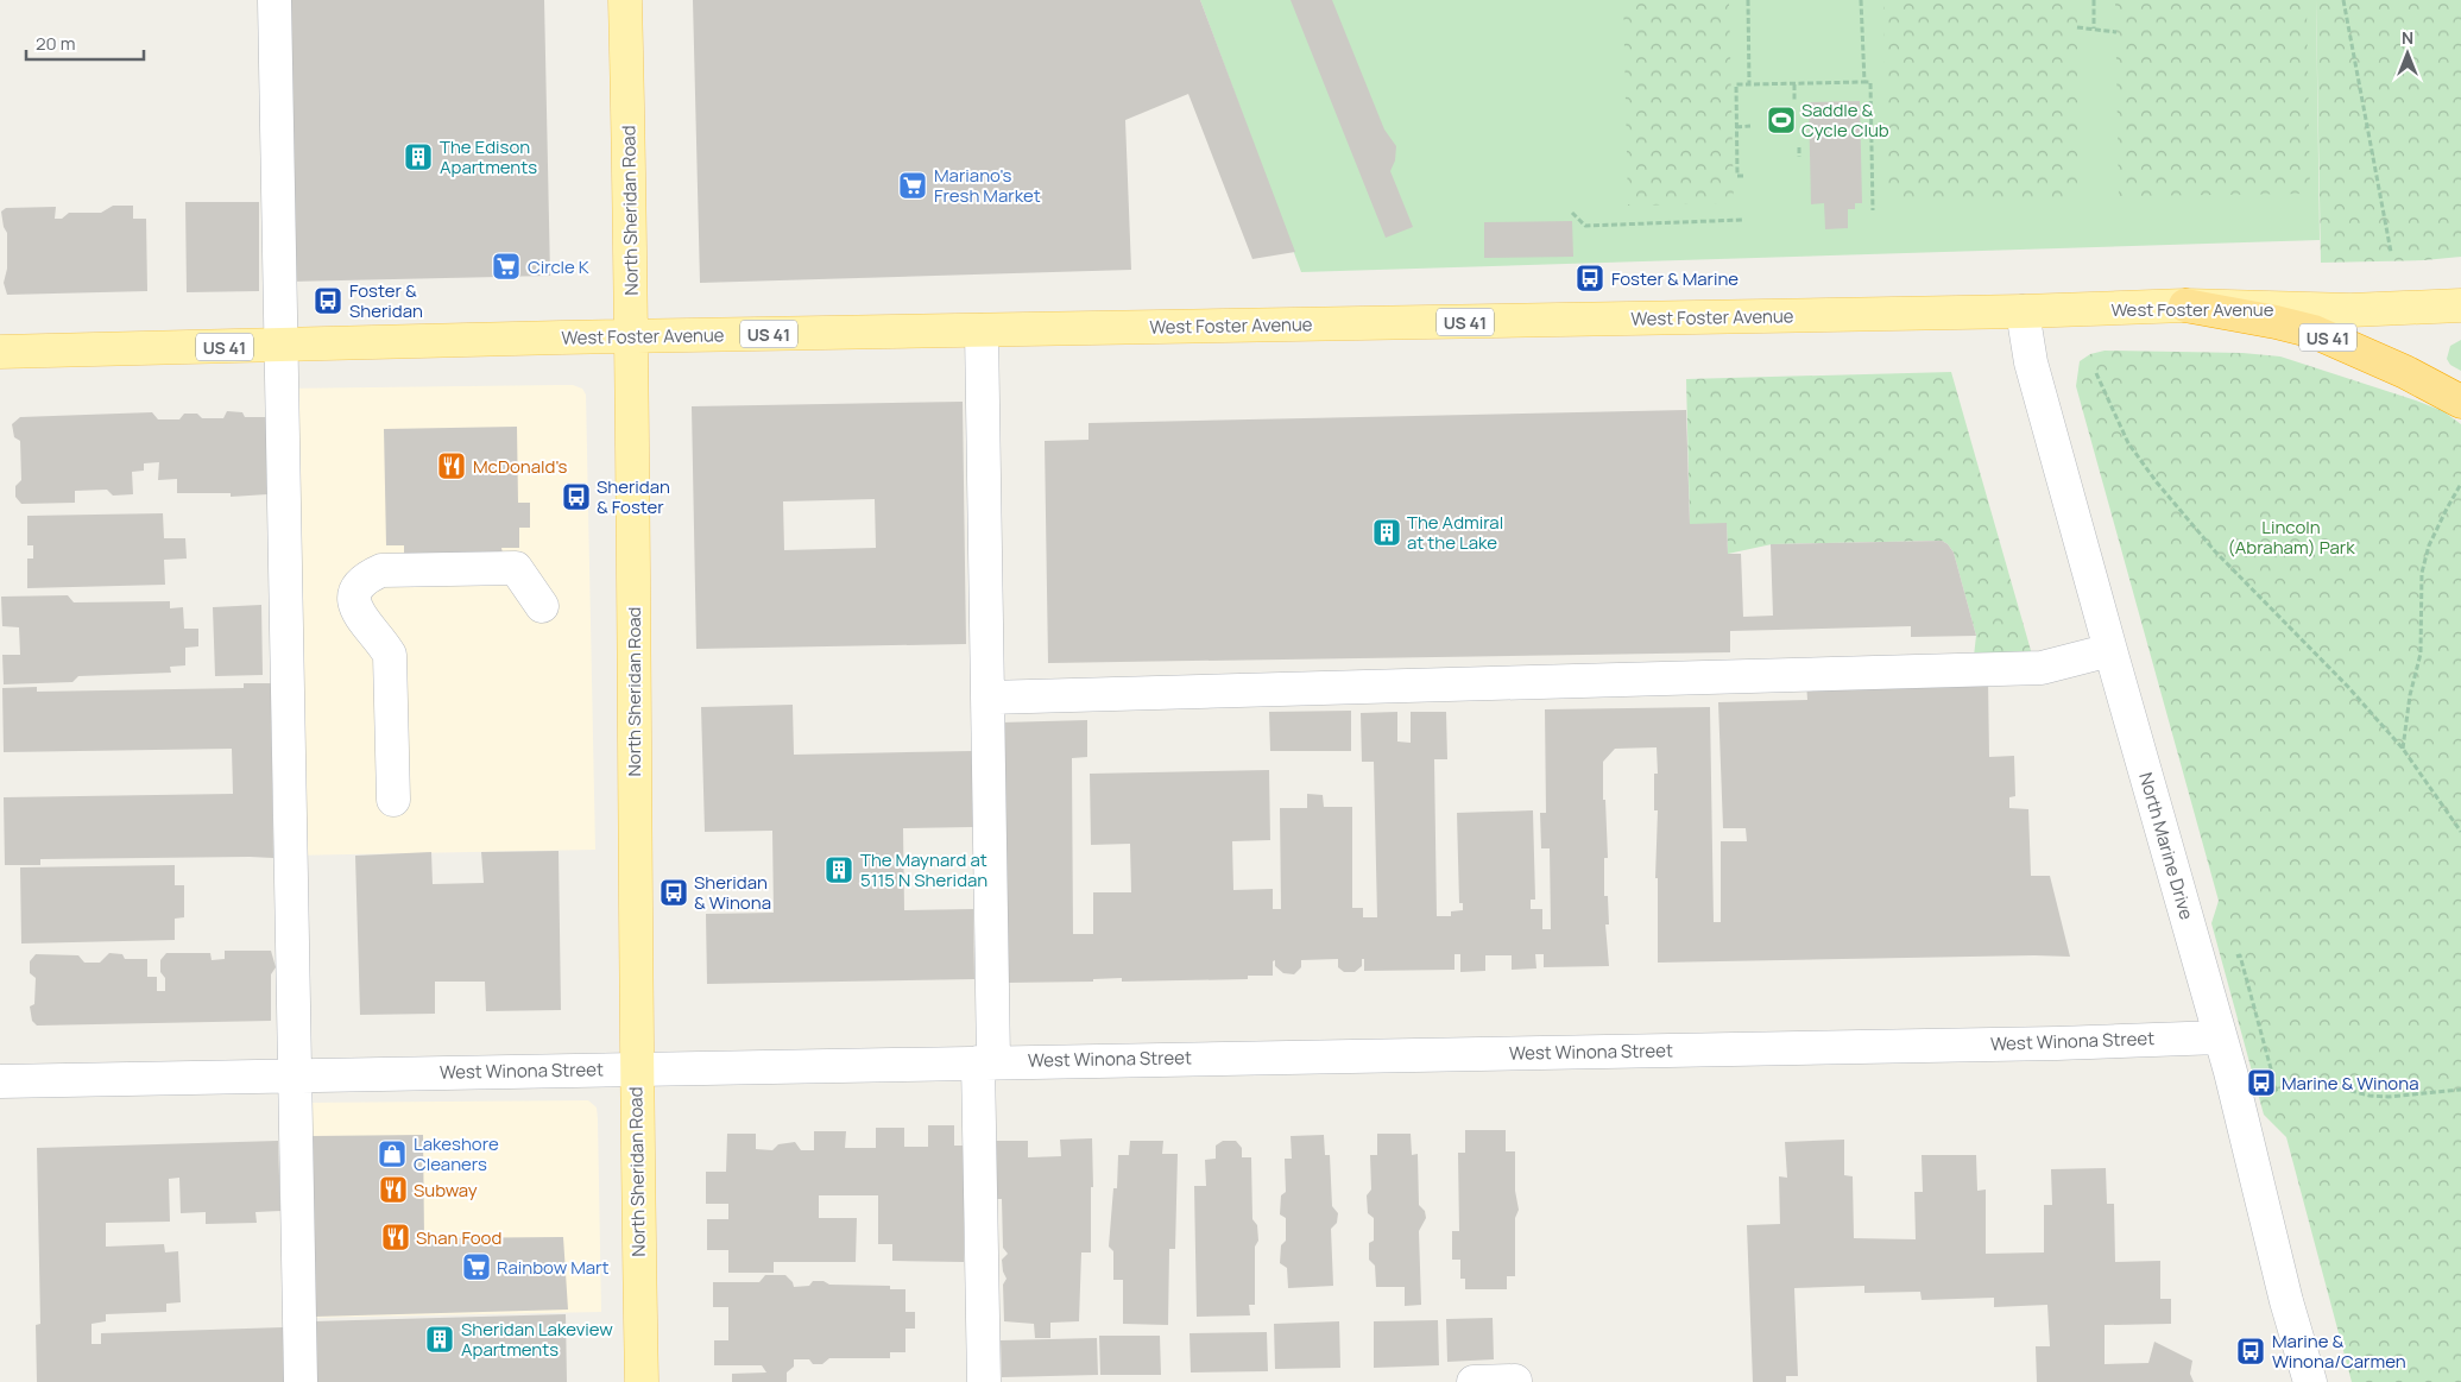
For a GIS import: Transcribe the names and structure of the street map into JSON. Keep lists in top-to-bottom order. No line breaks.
{"streets":{"highway":["US 41"],"main road":["North Sheridan Road","West Foster Avenue"],"street":["North Marine Drive","West Winona Street"]},"crossings":[["North Sheridan Road","West Foster Avenue"],["North Sheridan Road","West Winona Street"],["West Foster Avenue","US 41"],["West Foster Avenue","North Marine Drive"],["North Marine Drive","West Winona Street"]],"parks":["Lincoln (Abraham) Park"],"places":{"sports":["Saddle & Cycle Club"],"building":["The Edison Apartments","The Admiral at the Lake","The Maynard at 5115 N Sheridan","Sheridan Lakeview Apartments"],"supermarket":["Mariano's Fresh Market","Circle K","Rainbow Mart"],"bus stop":["Foster & Marine","Foster & Sheridan","Sheridan & Foster","Sheridan & Winona","Marine & Winona","Marine & Winona/Carmen"],"restaurant":["McDonald's","Subway","Shan Food"],"shop":["Lakeshore Cleaners"]},"scale_bar":"20 m","north":"top"}
